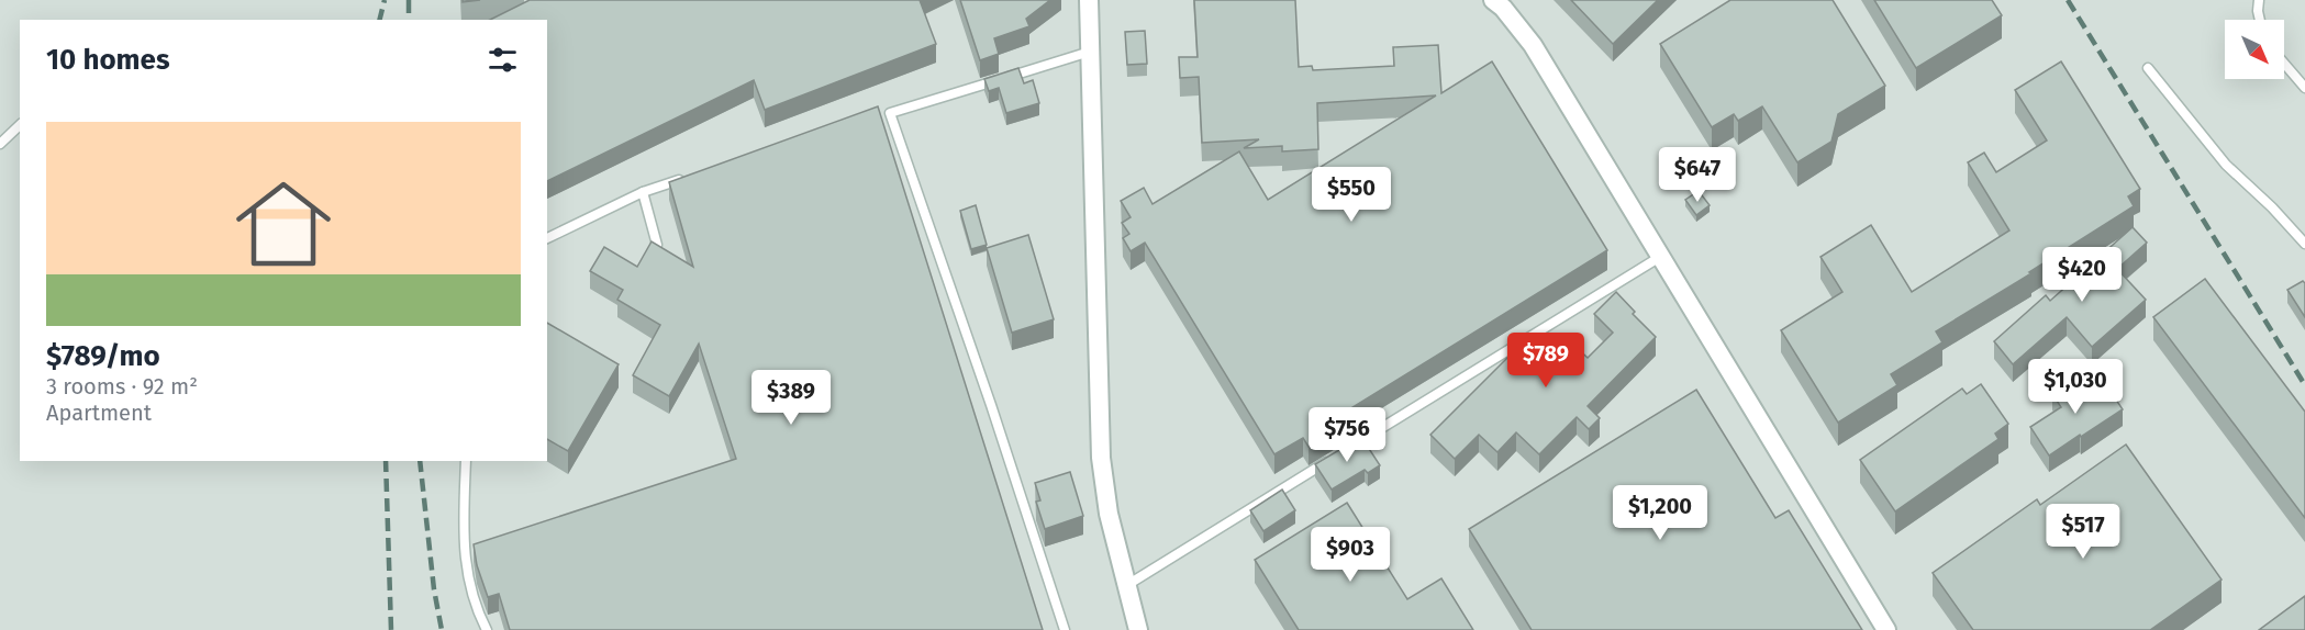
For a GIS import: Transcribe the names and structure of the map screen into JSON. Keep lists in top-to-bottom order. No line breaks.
{"north":"bottom right","page":{"heading":"10 homes","list":[{"name":"$789/mo","note":"3 rooms · 92 m² · Apartment"}],"price":["$647","$550","$420","$789","$1,030","$389","$756","$1,200","$517","$903"]}}
